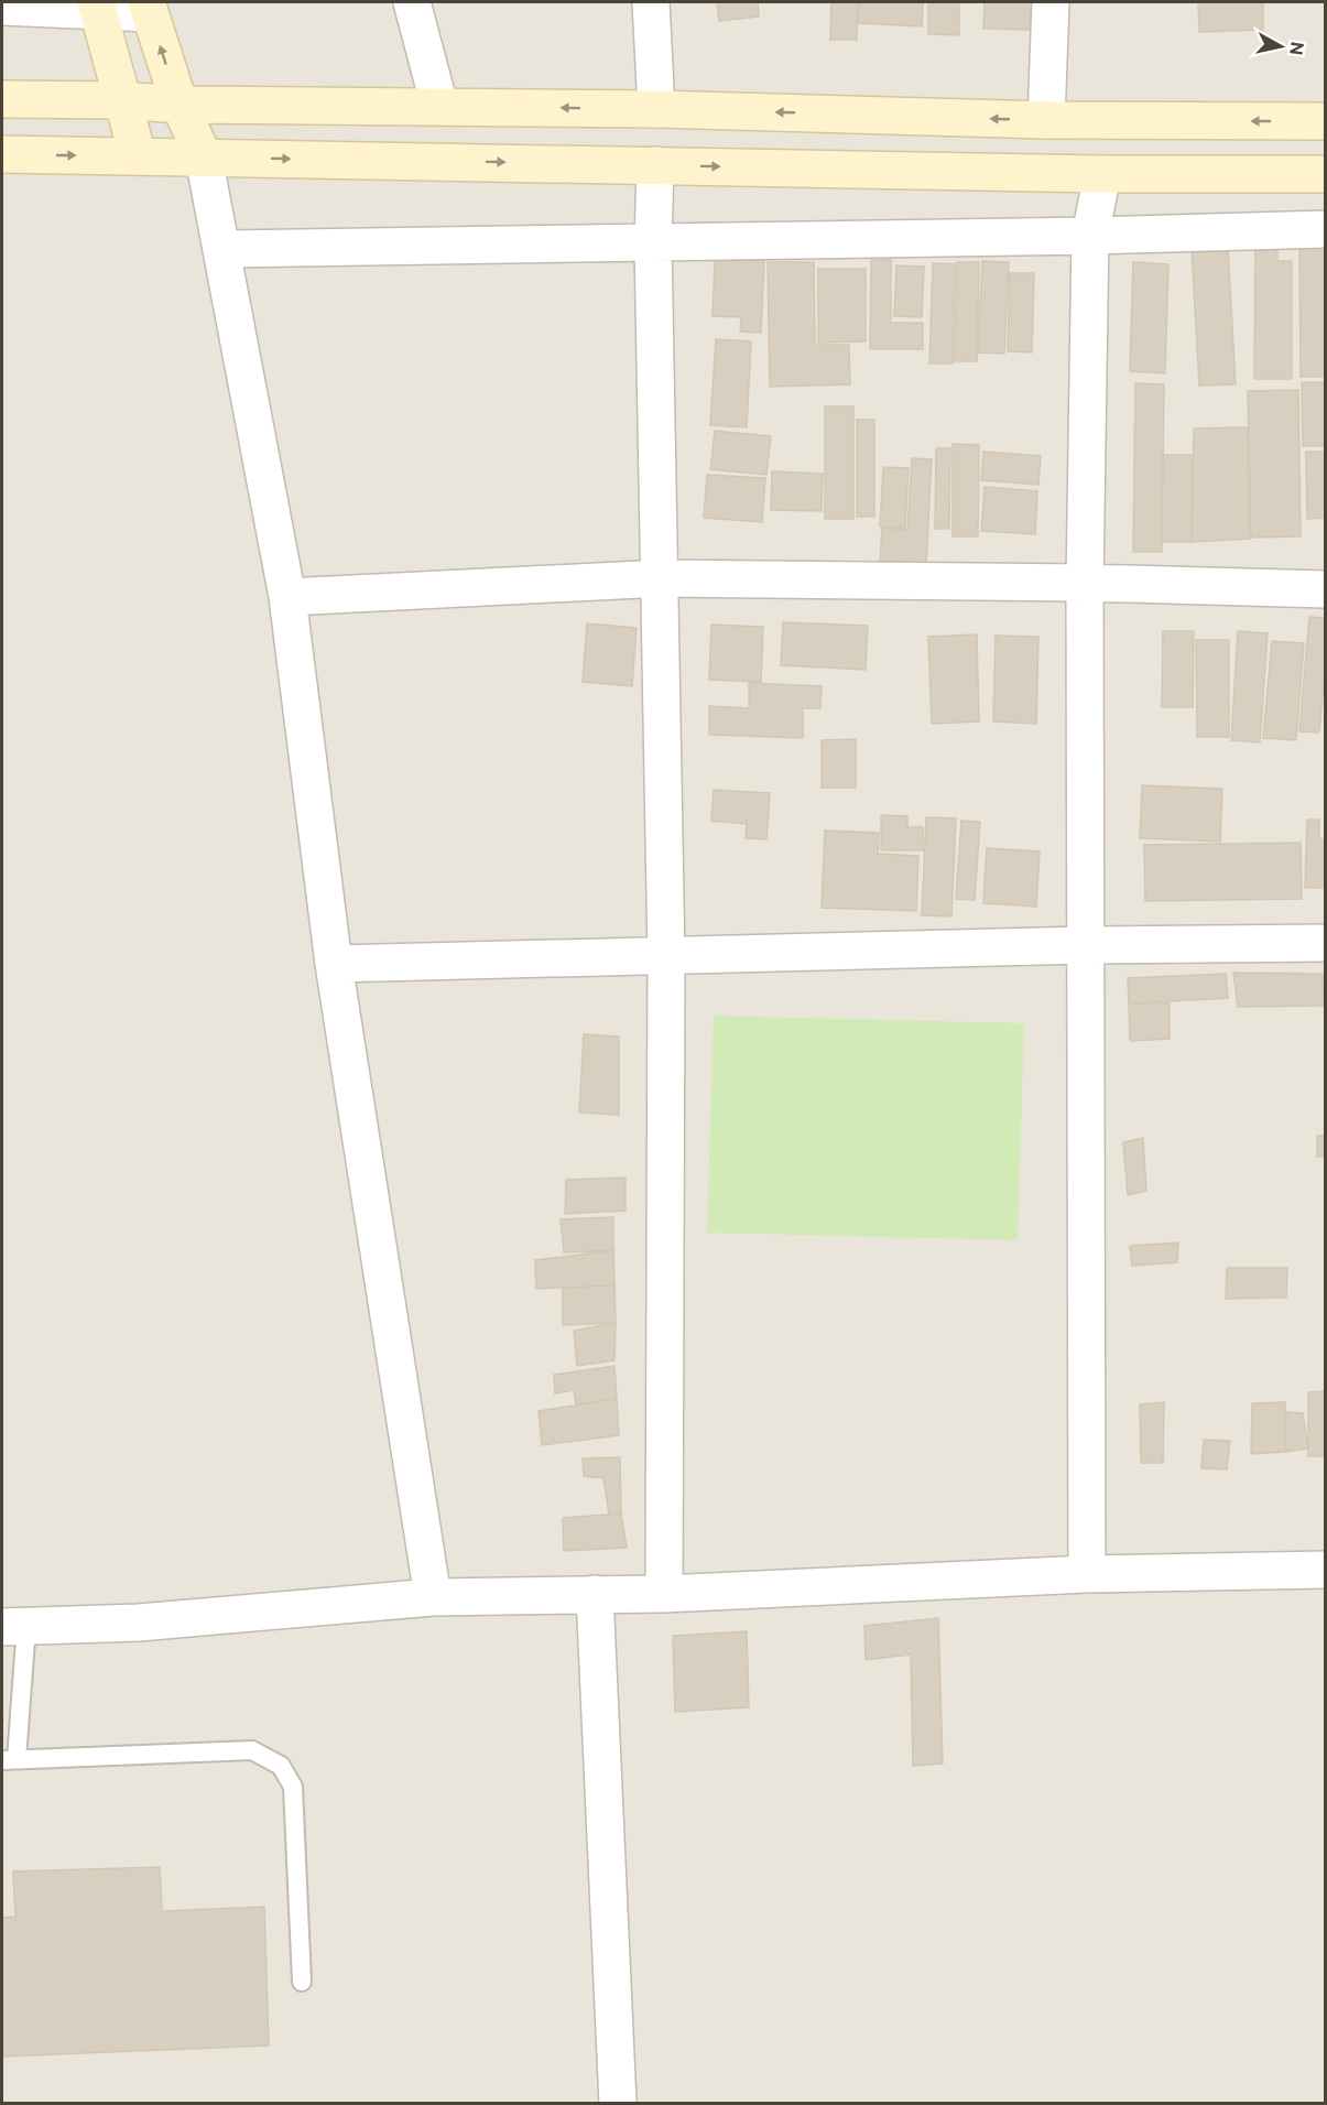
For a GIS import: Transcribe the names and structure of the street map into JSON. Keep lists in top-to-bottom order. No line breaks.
{"north":"right"}
